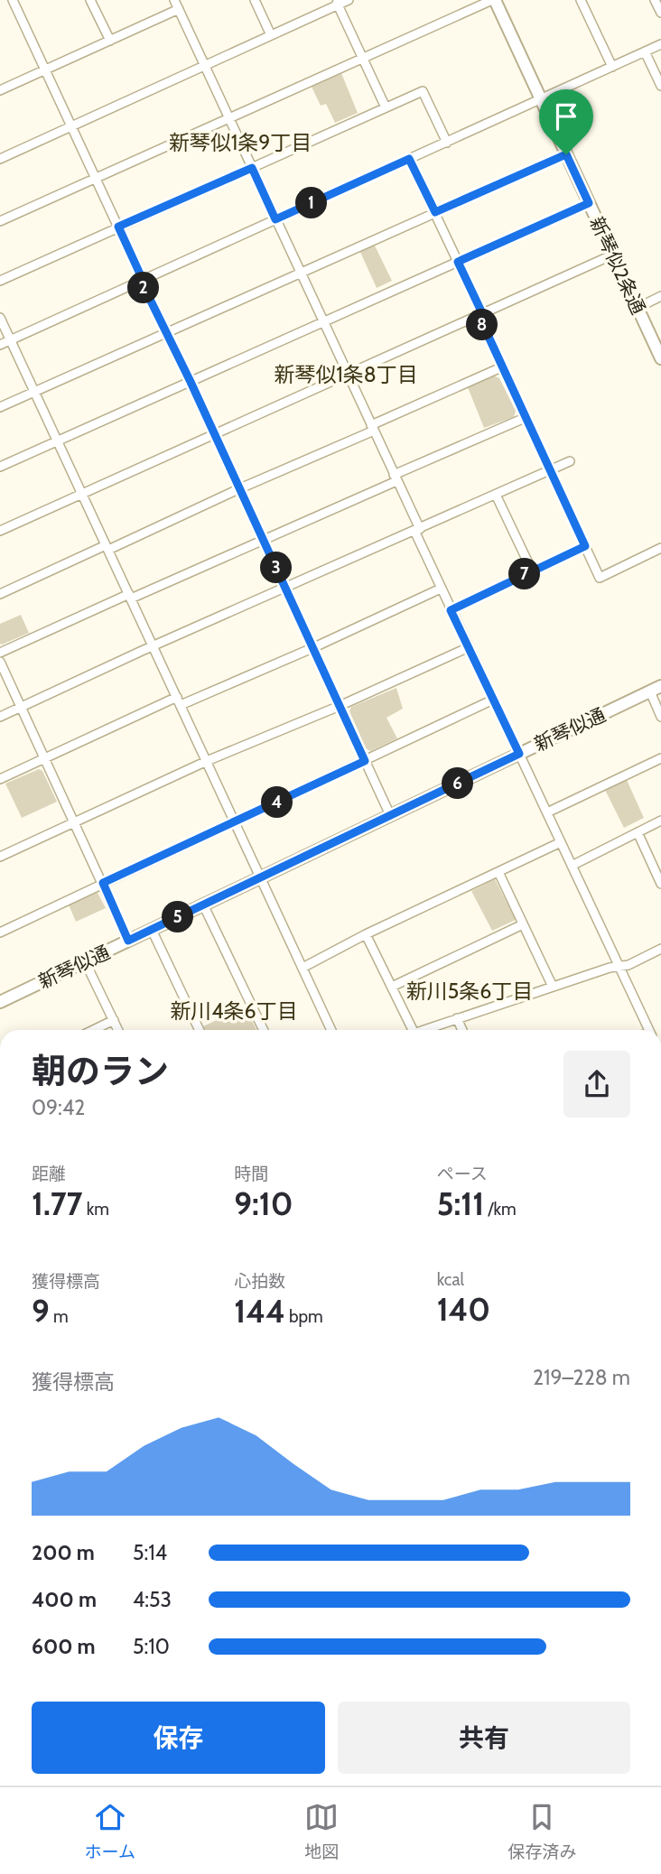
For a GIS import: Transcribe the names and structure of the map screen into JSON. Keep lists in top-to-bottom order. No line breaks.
{"streets":{"street":["新琴似2条通","新琴似通"]},"districts":["新琴似1条9丁目","新琴似1条8丁目","新川5条6丁目","新川4条6丁目"],"page":{"pins":["1","2","8","3","7","6","4","5"],"heading":["朝のラン","09:42"],"stats":[["距離","1.77 km"],["時間","9:10"],["ペース","5:11 /km"],["獲得標高","9 m"],["心拍数","144 bpm"],["kcal","140"]],"chart":["獲得標高","219–228 m"],"list":[{"name":"200 m","note":"5:14"},{"name":"400 m","note":"4:53"},{"name":"600 m","note":"5:10"}],"buttons":["保存","共有"],"tabs":["ホーム","地図","保存済み"]}}
